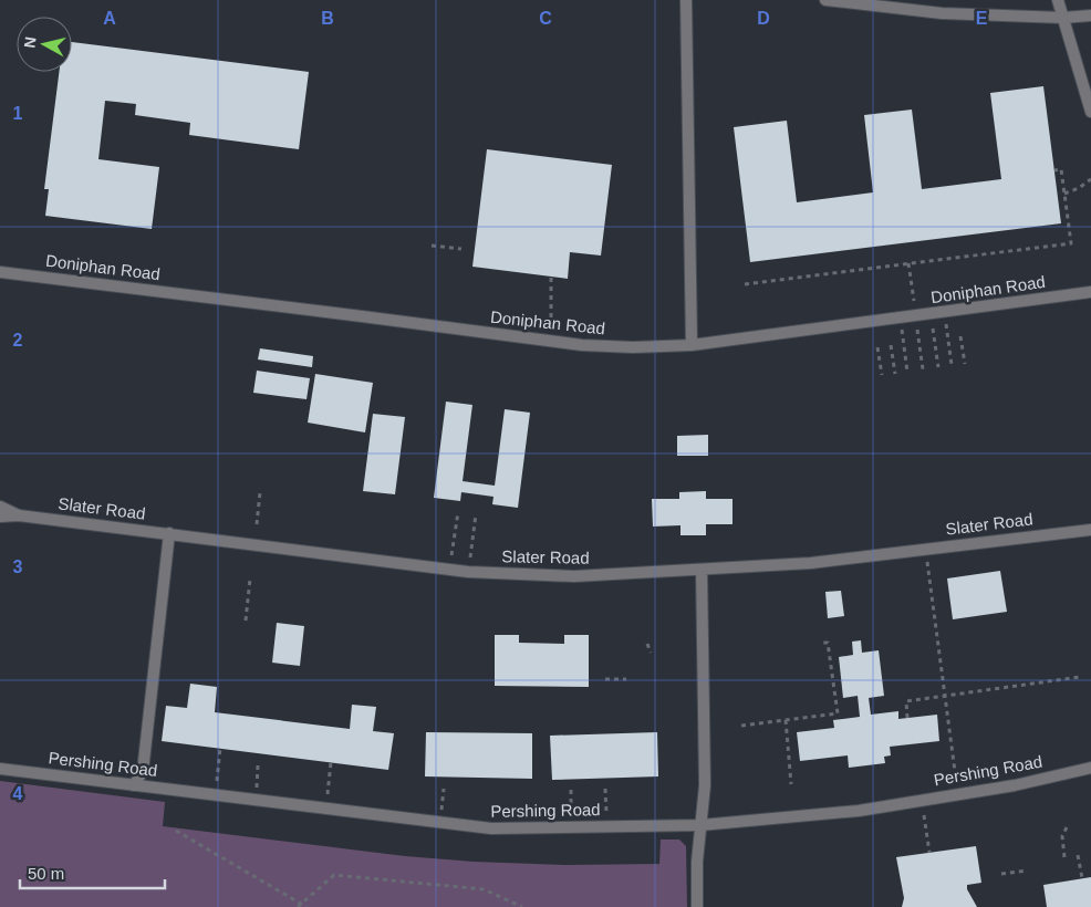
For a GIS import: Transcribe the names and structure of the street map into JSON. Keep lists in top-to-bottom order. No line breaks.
{"streets":{"street":["Doniphan Road","Slater Road","Pershing Road"]},"scale_bar":"50 m","north":"left","grid":{"columns":["A","B","C","D","E"],"rows":["1","2","3","4"]}}
